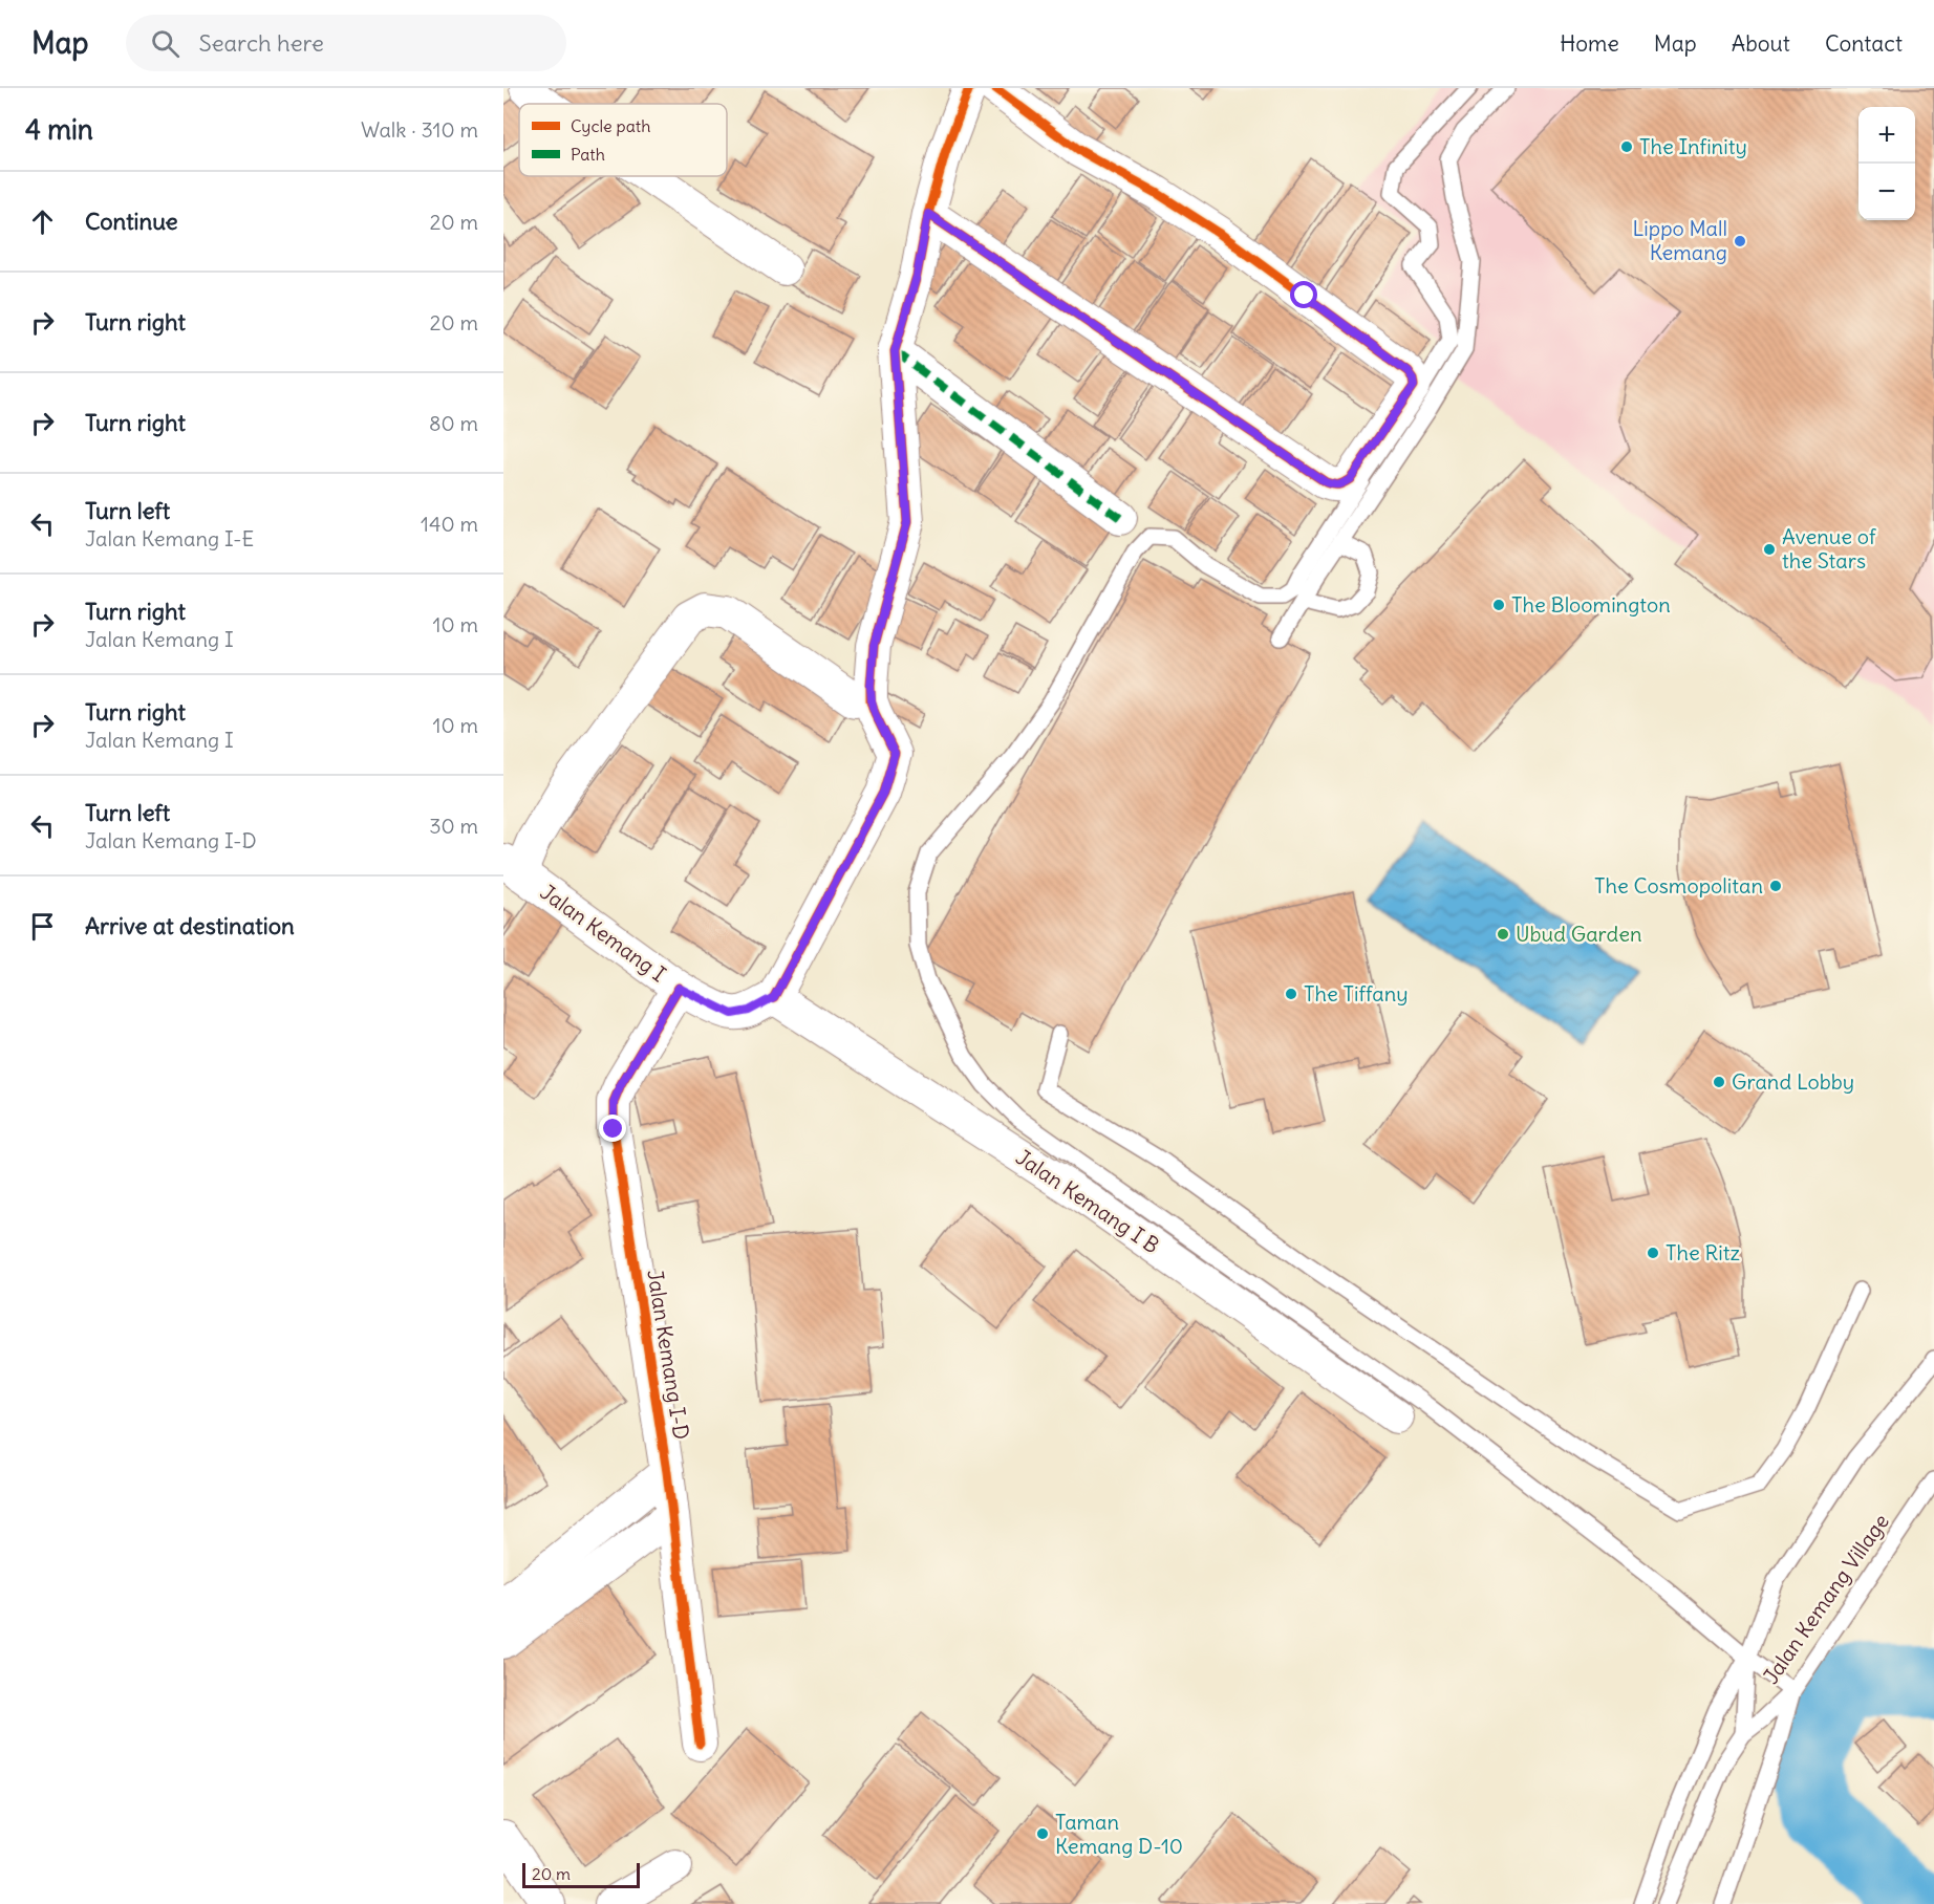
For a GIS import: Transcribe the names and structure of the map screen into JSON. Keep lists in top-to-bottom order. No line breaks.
{"streets":{"street":["Jalan Kemang I","Jalan Kemang I B","Jalan Kemang I-D"],"lane":["Jalan Kemang Village"]},"crossings":[["Jalan Kemang I","Jalan Kemang I B"],["Jalan Kemang I","Jalan Kemang I-D"]],"places":["The Infinity","Lippo Mall Kemang","Avenue of the Stars","The Bloomington","The Cosmopolitan","Ubud Garden","The Tiffany","Grand Lobby","The Ritz","Taman Kemang D-10"],"legend":["Cycle path","Path"],"scale_bar":"20 m","page":{"header":"Map","search":"Search here","nav":["Home","Map","About","Contact"],"heading":["4 min","Walk · 310 m"],"map_buttons":["+","−"],"list":[["Continue","20 m"],["Turn right","20 m"],["Turn right","80 m"],["Turn left","Jalan Kemang I-E","140 m"],["Turn right","Jalan Kemang I","10 m"],["Turn right","Jalan Kemang I","10 m"],["Turn left","Jalan Kemang I-D","30 m"],"Arrive at destination"],"scale":"20 m"}}
